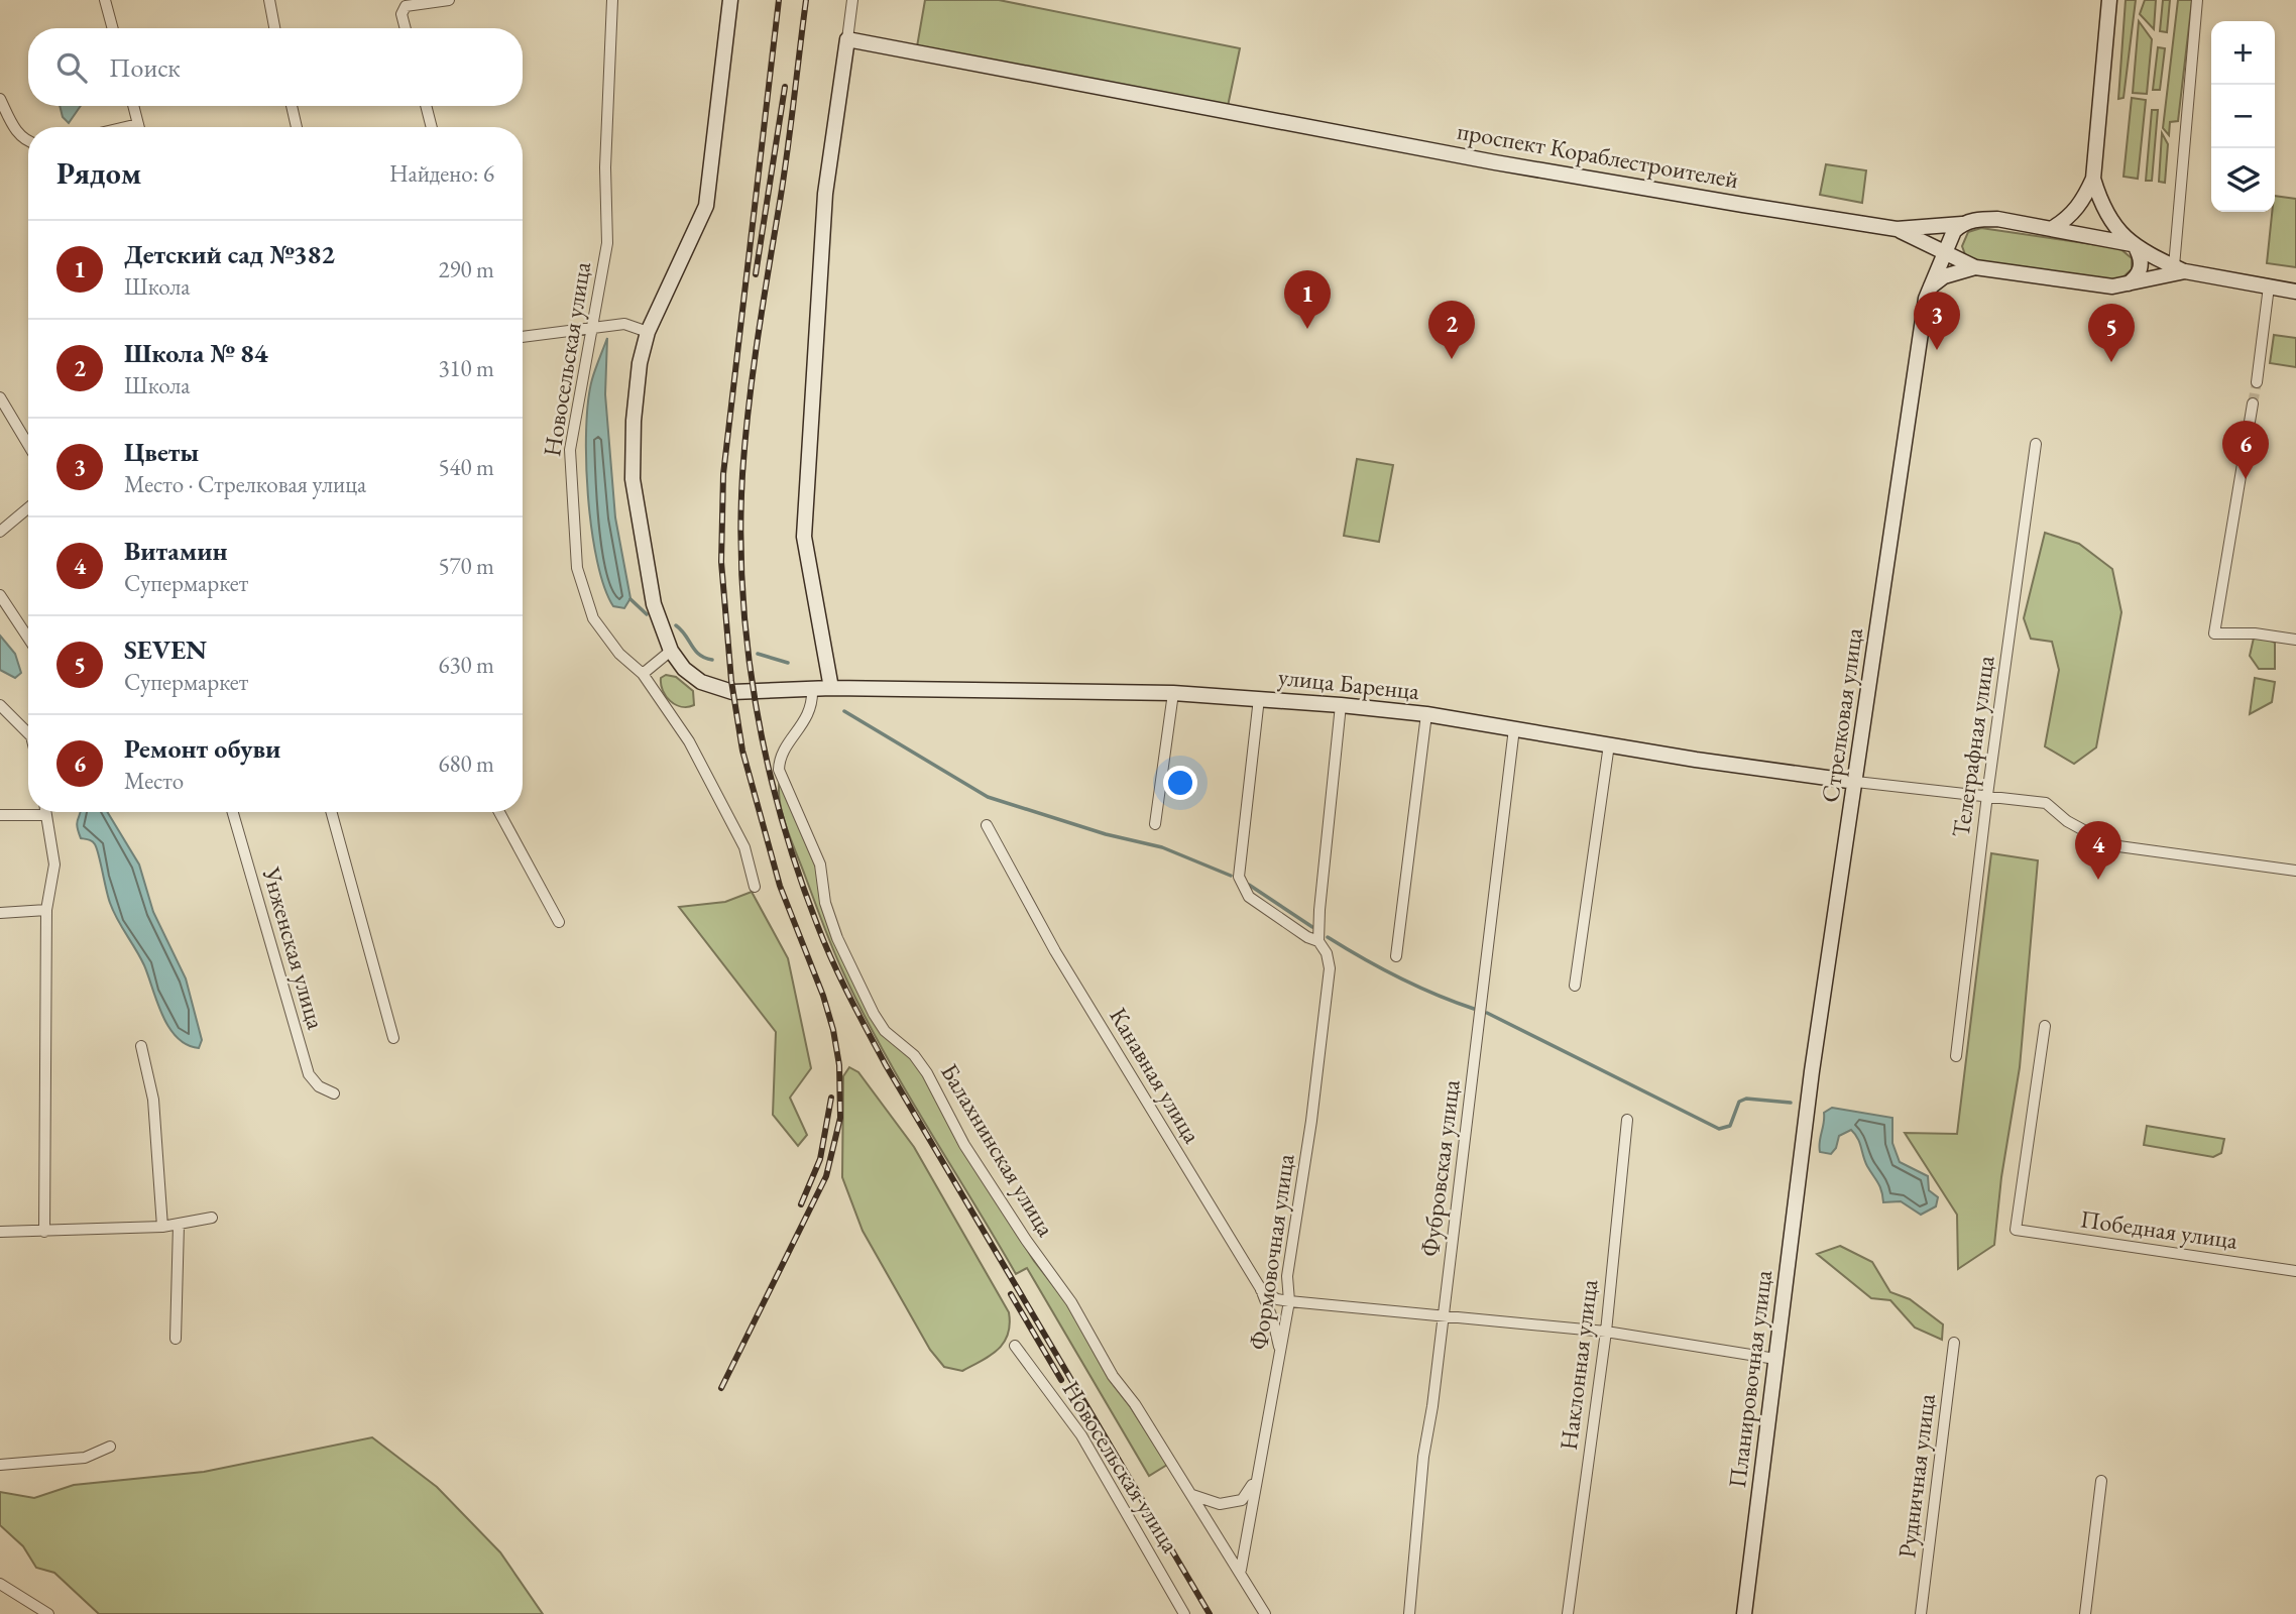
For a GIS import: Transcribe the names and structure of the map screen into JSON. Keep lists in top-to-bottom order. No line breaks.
{"streets":{"street":["проспект Кораблестроителей","Новосельская улица","улица Баренца","Стрелковая улица","Телеграфная улица","Унженская улица","Канавная улица","Балахнинская улица","Фубровская улица","Победная улица","Формовочная улица","Наклонная улица","Планировочная улица","Рудничная улица"]},"crossings":[["проспект Кораблестроителей","Стрелковая улица"],["улица Баренца","Стрелковая улица"],["улица Баренца","Балахнинская улица"],["улица Баренца","Фубровская улица"],["улица Баренца","Формовочная улица"],["Стрелковая улица","Планировочная улица"],["Канавная улица","Формовочная улица"],["Балахнинская улица","Формовочная улица"]],"page":{"map_buttons":["+","−"],"search":"Поиск","heading":["Рядом","Найдено: 6"],"list":[{"mark":"1","name":"Детский сад №382","note":"Школа","value":"290 m"},{"mark":"2","name":"Школа № 84","note":"Школа","value":"310 m"},{"mark":"3","name":"Цветы","note":"Место · Стрелковая улица","value":"540 m"},{"mark":"4","name":"Витамин","note":"Супермаркет","value":"570 m"},{"mark":"5","name":"SEVEN","note":"Супермаркет","value":"630 m"},{"mark":"6","name":"Ремонт обуви","note":"Место","value":"680 m"}],"pins":["1","3","2","5","6","4"]}}
